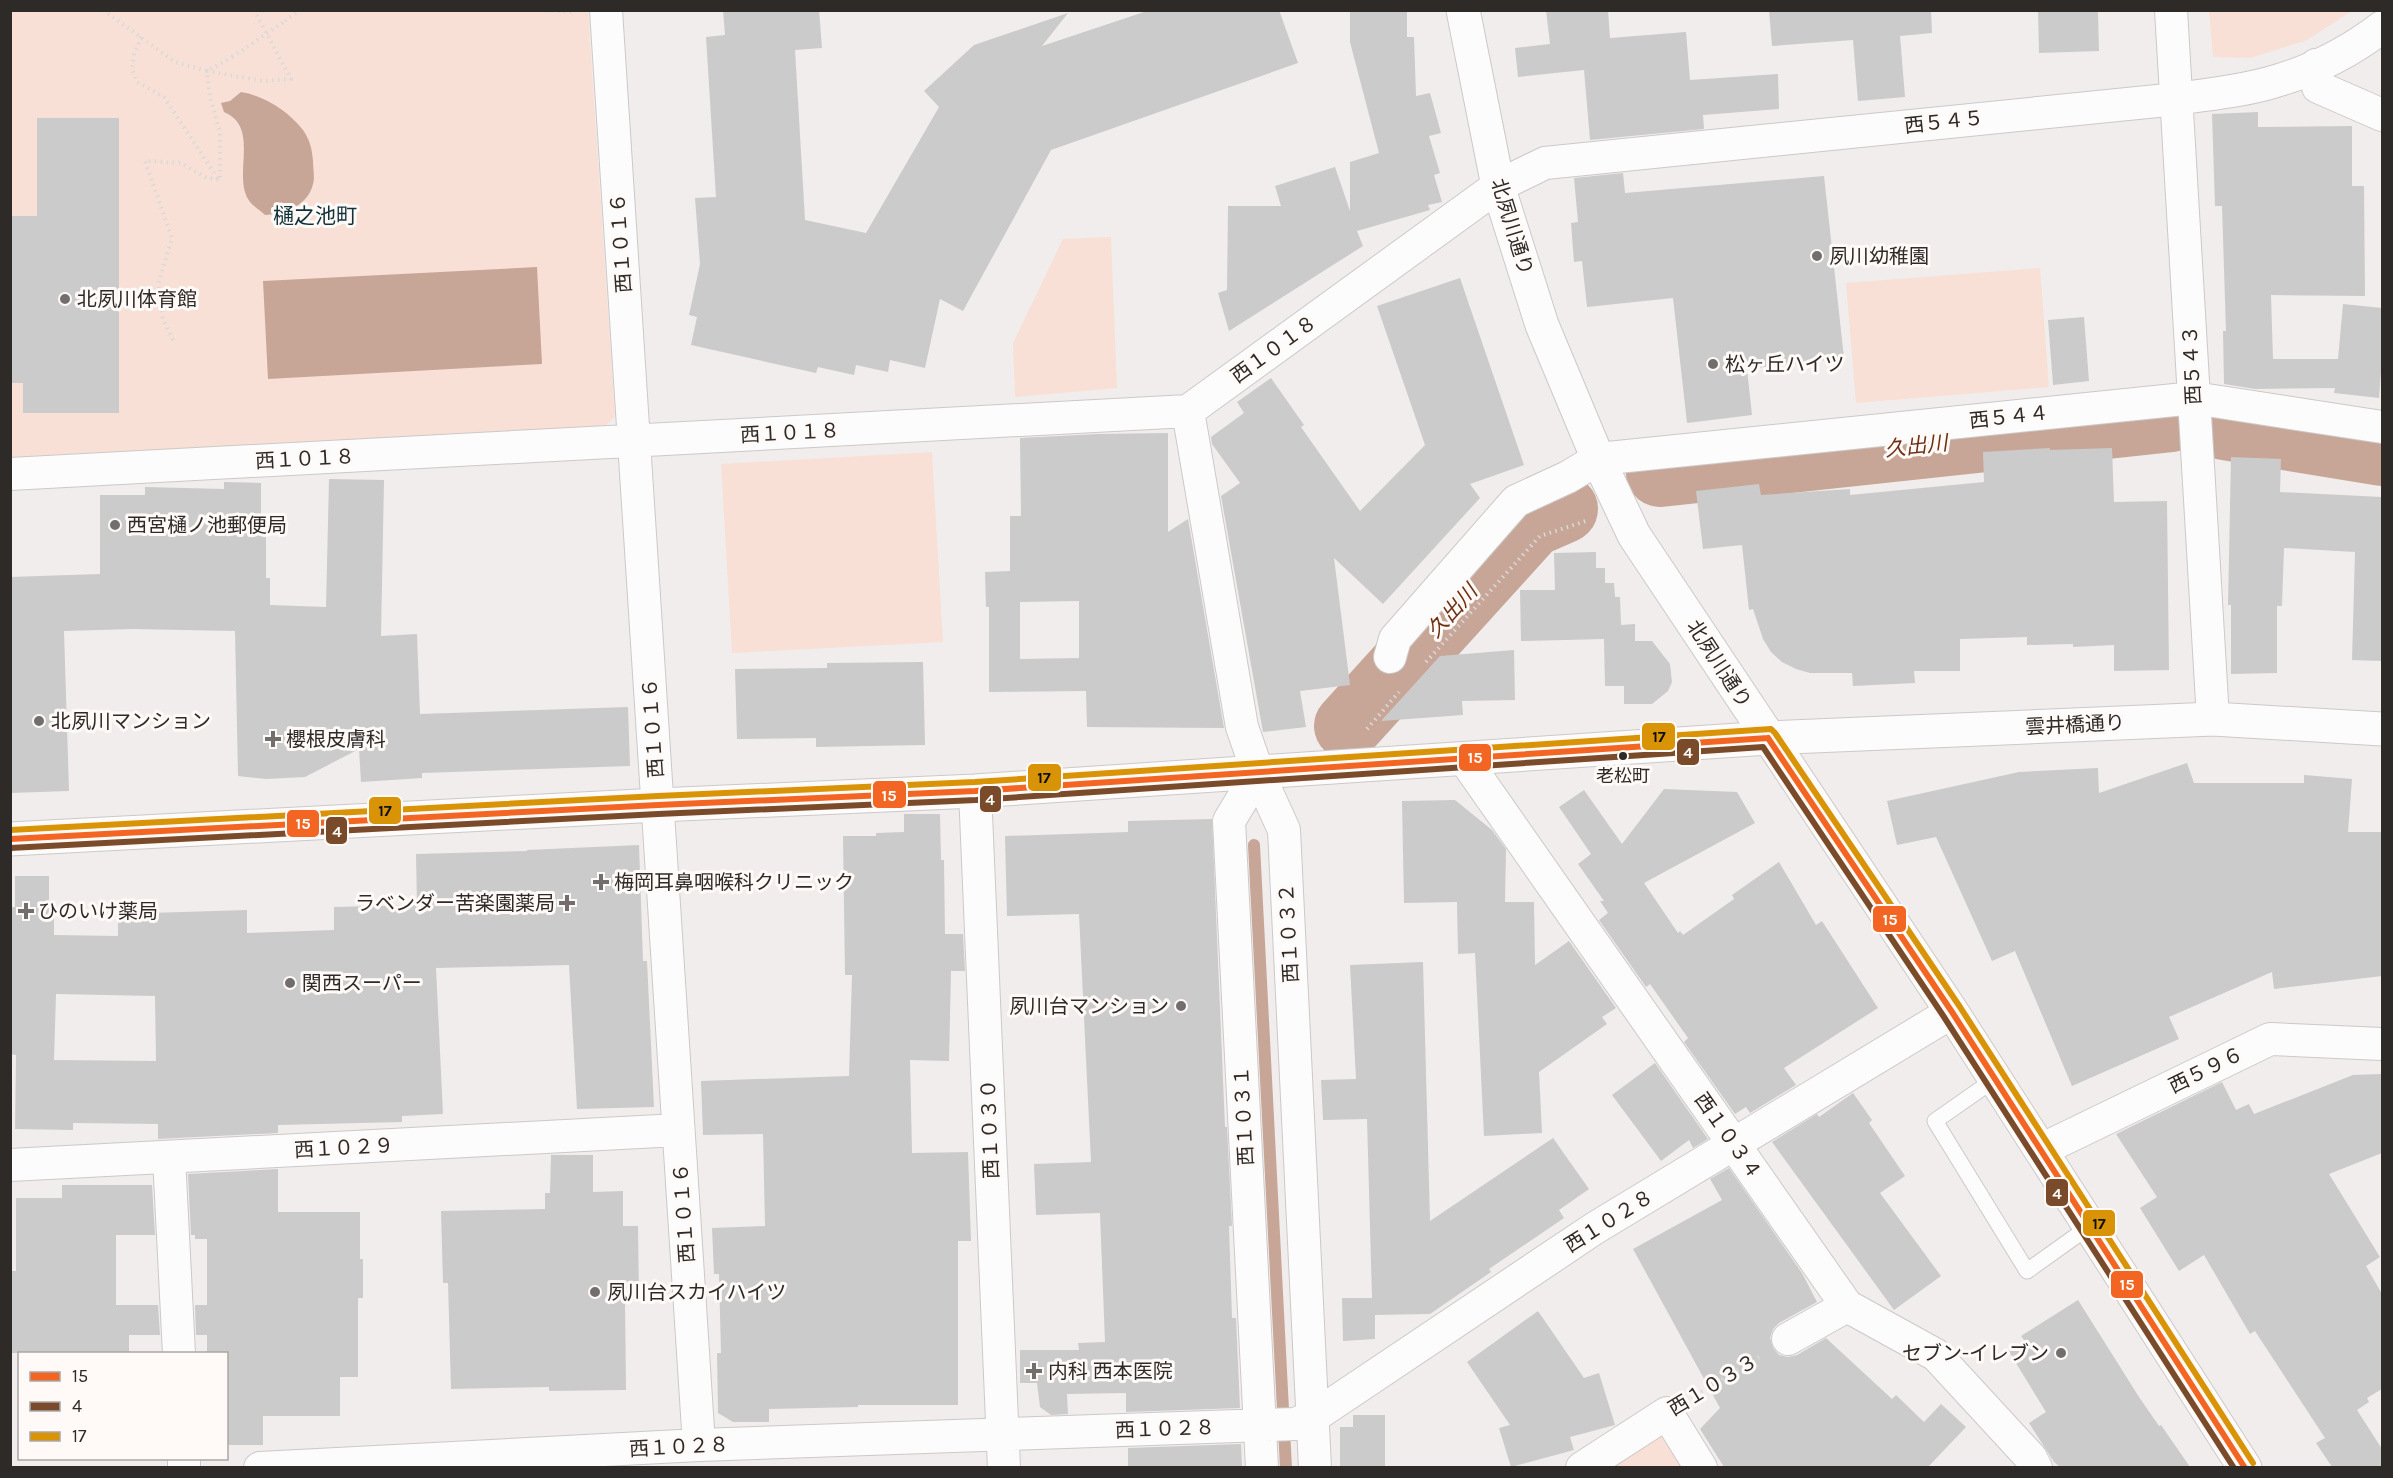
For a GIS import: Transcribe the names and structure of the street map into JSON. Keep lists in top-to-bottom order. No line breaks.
{"streets":{"street":["西５４５","北夙川通り","西１０１６","西１０１８","西５４３","西５４４","雲井橋通り","西１０３２","西５９６","西１０３１","西１０３０","西１０３４","西１０２９","西１０２８","西１０３３"]},"crossings":[["西５４５","北夙川通り"],["西５４５","西１０１８"],["西５４５","西５４３"],["北夙川通り","西１０１８"],["北夙川通り","西５４４"],["北夙川通り","雲井橋通り"],["北夙川通り","西５９６"],["北夙川通り","西１０２８"],["西１０１６","西１０１８"],["西１０１６","雲井橋通り"],["西１０１６","西１０２９"],["西１０１６","西１０２８"],["西１０１８","西１０３２"],["西５４３","西５４４"],["西５４３","雲井橋通り"],["雲井橋通り","西１０３２"],["雲井橋通り","西１０３１"],["雲井橋通り","西１０３０"],["雲井橋通り","西１０３４"],["西１０３２","西１０３１"],["西１０３２","西１０２８"],["西１０３１","西１０２８"],["西１０３０","西１０２８"],["西１０３４","西１０２８"]],"districts":["樋之池町"],"water":["久出川"],"places":{"other":["夙川幼稚園","北夙川体育館","松ヶ丘ハイツ","西宮樋ノ池郵便局","北夙川マンション","老松町","関西スーパー","夙川台マンション","夙川台スカイハイツ","セブン-イレブン"],"health":["櫻根皮膚科","梅岡耳鼻咽喉科クリニック","ラベンダー苦楽園薬局","ひのいけ薬局","内科 西本医院"]},"lines":["transit line 17","transit line 15","transit line 4"],"legend":["15","4","17"]}
